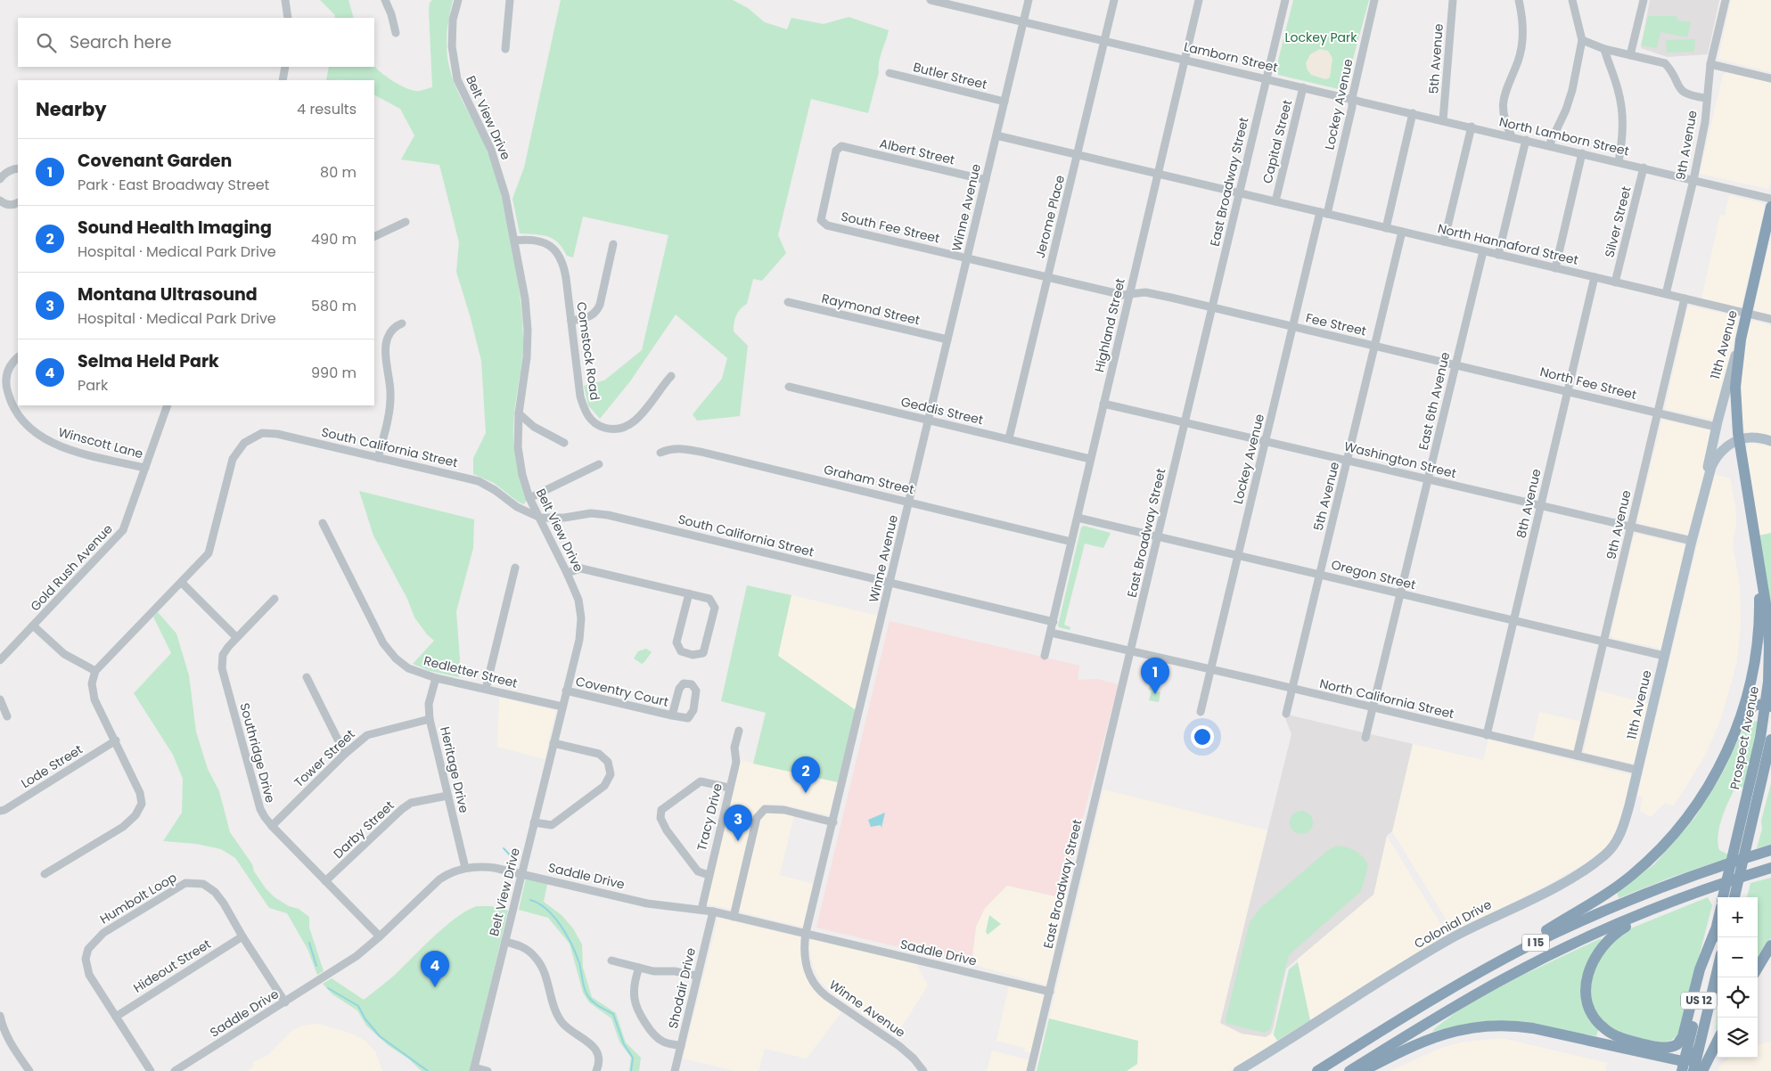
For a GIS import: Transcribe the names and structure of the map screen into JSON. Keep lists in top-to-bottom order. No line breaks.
{"streets":{"highway":["11th Avenue","Prospect Avenue","I 15","US 12"],"main road":["Colonial Drive"],"street":["Lamborn Street","5th Avenue","Butler Street","Lockey Avenue","Belt View Drive","North Lamborn Street","Capital Street","9th Avenue","Albert Street","East Broadway Street","Winne Avenue","Jerome Place","Silver Street","South Fee Street","North Hannaford Street","Raymond Street","Fee Street","Highland Street","Comstock Road","North Fee Street","East 6th Avenue","Geddis Street","Winscott Lane","South California Street","Washington Street","Graham Street","8th Avenue","Gold Rush Avenue","Oregon Street","Redletter Street","Coventry Court","North California Street","Southridge Drive","Tower Street","Lode Street","Heritage Drive","Tracy Drive","Darby Street","Saddle Drive","Humbolt Loop","Hideout Street","Shodair Drive"]},"crossings":[["Lamborn Street","Lockey Avenue"],["Lamborn Street","North Lamborn Street"],["Lamborn Street","Capital Street"],["Lamborn Street","East Broadway Street"],["Lamborn Street","Winne Avenue"],["Lamborn Street","Jerome Place"],["Lamborn Street","Highland Street"],["5th Avenue","North Lamborn Street"],["5th Avenue","North Hannaford Street"],["5th Avenue","Fee Street"],["5th Avenue","Washington Street"],["5th Avenue","Oregon Street"],["5th Avenue","North California Street"],["Butler Street","Winne Avenue"],["Lockey Avenue","North Lamborn Street"],["Lockey Avenue","North Hannaford Street"],["Lockey Avenue","Fee Street"],["Lockey Avenue","Washington Street"],["Lockey Avenue","Oregon Street"],["Lockey Avenue","North California Street"],["Belt View Drive","Comstock Road"],["Belt View Drive","South California Street"],["Belt View Drive","Redletter Street"],["Belt View Drive","Coventry Court"],["Belt View Drive","Saddle Drive"],["North Lamborn Street","9th Avenue"],["North Lamborn Street","Silver Street"],["Capital Street","North Hannaford Street"],["9th Avenue","North Hannaford Street"],["9th Avenue","North Fee Street"],["9th Avenue","Washington Street"],["9th Avenue","Oregon Street"],["9th Avenue","North California Street"],["Albert Street","Winne Avenue"],["Albert Street","South Fee Street"],["East Broadway Street","South Fee Street"],["East Broadway Street","North Hannaford Street"],["East Broadway Street","Fee Street"],["East Broadway Street","Washington Street"],["East Broadway Street","Oregon Street"],["East Broadway Street","North California Street"],["East Broadway Street","Saddle Drive"],["Winne Avenue","South Fee Street"],["Winne Avenue","North Hannaford Street"],["Winne Avenue","Raymond Street"],["Winne Avenue","Geddis Street"],["Winne Avenue","South California Street"],["Winne Avenue","Graham Street"],["Winne Avenue","Saddle Drive"],["Jerome Place","South Fee Street"],["Jerome Place","North Hannaford Street"],["Jerome Place","Geddis Street"],["Silver Street","North Hannaford Street"],["South Fee Street","Fee Street"],["South Fee Street","Highland Street"],["North Hannaford Street","Highland Street"],["North Hannaford Street","11th Avenue"],["North Hannaford Street","East 6th Avenue"],["North Hannaford Street","8th Avenue"],["Fee Street","North Fee Street"],["Fee Street","East 6th Avenue"],["Highland Street","Geddis Street"],["Highland Street","South California Street"],["Highland Street","Washington Street"],["Highland Street","Graham Street"],["Highland Street","Oregon Street"],["11th Avenue","North Fee Street"],["11th Avenue","Washington Street"],["11th Avenue","Oregon Street"],["11th Avenue","North California Street"],["11th Avenue","Prospect Avenue"],["11th Avenue","Colonial Drive"],["North Fee Street","East 6th Avenue"],["North Fee Street","8th Avenue"],["East 6th Avenue","Washington Street"],["East 6th Avenue","Oregon Street"],["East 6th Avenue","North California Street"],["Winscott Lane","Gold Rush Avenue"],["Washington Street","8th Avenue"],["8th Avenue","Oregon Street"],["8th Avenue","North California Street"],["Redletter Street","Heritage Drive"],["North California Street","Colonial Drive"],["Southridge Drive","Tower Street"],["Southridge Drive","Darby Street"],["Southridge Drive","Saddle Drive"],["Tower Street","Heritage Drive"],["Heritage Drive","Darby Street"],["Heritage Drive","Saddle Drive"],["Tracy Drive","Saddle Drive"],["Saddle Drive","Humbolt Loop"],["Saddle Drive","Shodair Drive"],["Humbolt Loop","Hideout Street"]],"parks":["Lockey Park"],"page":{"search":"Search here","heading":["Nearby","4 results"],"list":[{"mark":"1","name":"Covenant Garden","note":"Park · East Broadway Street","value":"80 m"},{"mark":"2","name":"Sound Health Imaging","note":"Hospital · Medical Park Drive","value":"490 m"},{"mark":"3","name":"Montana Ultrasound","note":"Hospital · Medical Park Drive","value":"580 m"},{"mark":"4","name":"Selma Held Park","note":"Park","value":"990 m"}],"pins":["1","2","3","4"],"map_buttons":["+","−"]}}
